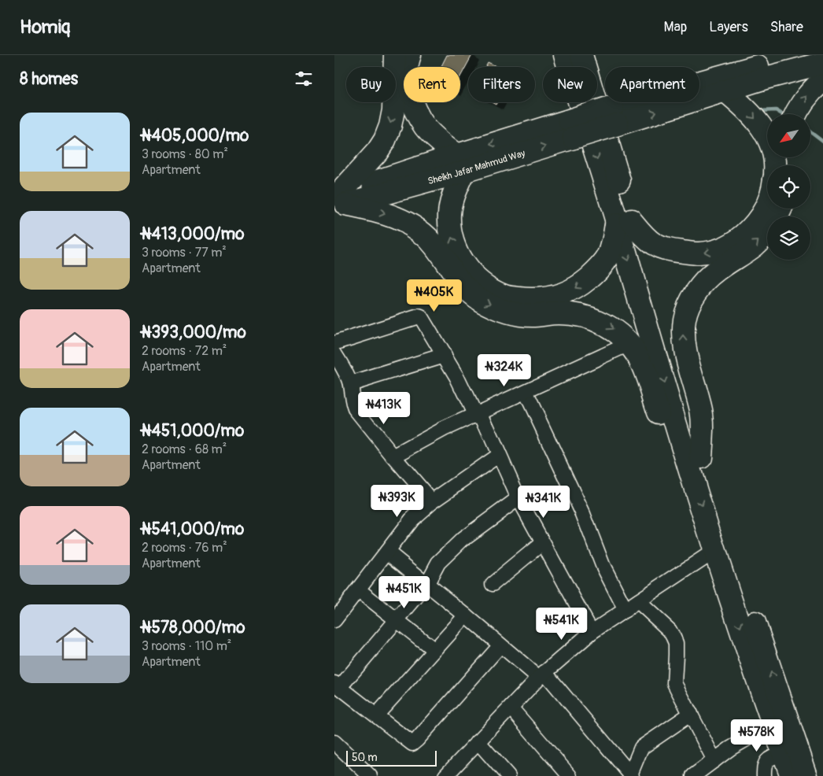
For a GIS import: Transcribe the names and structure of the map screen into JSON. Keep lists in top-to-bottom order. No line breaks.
{"streets":{"main road":["Sheikh Jafar Mahmud Way"]},"scale_bar":"50 m","north":"bottom left","page":{"header":"Homiq","nav":["Map","Layers","Share"],"heading":"8 homes","chip":["Buy","Rent","Filters","New","Apartment"],"list":[{"name":"₦405,000/mo","note":"3 rooms · 80 m² · Apartment"},{"name":"₦413,000/mo","note":"3 rooms · 77 m² · Apartment"},{"name":"₦393,000/mo","note":"2 rooms · 72 m² · Apartment"},{"name":"₦451,000/mo","note":"2 rooms · 68 m² · Apartment"},{"name":"₦541,000/mo","note":"2 rooms · 76 m² · Apartment"},{"name":"₦578,000/mo","note":"3 rooms · 110 m² · Apartment"}],"price":["₦405K","₦324K","₦413K","₦393K","₦341K","₦451K","₦541K","₦578K"],"scale":"50 m"}}
